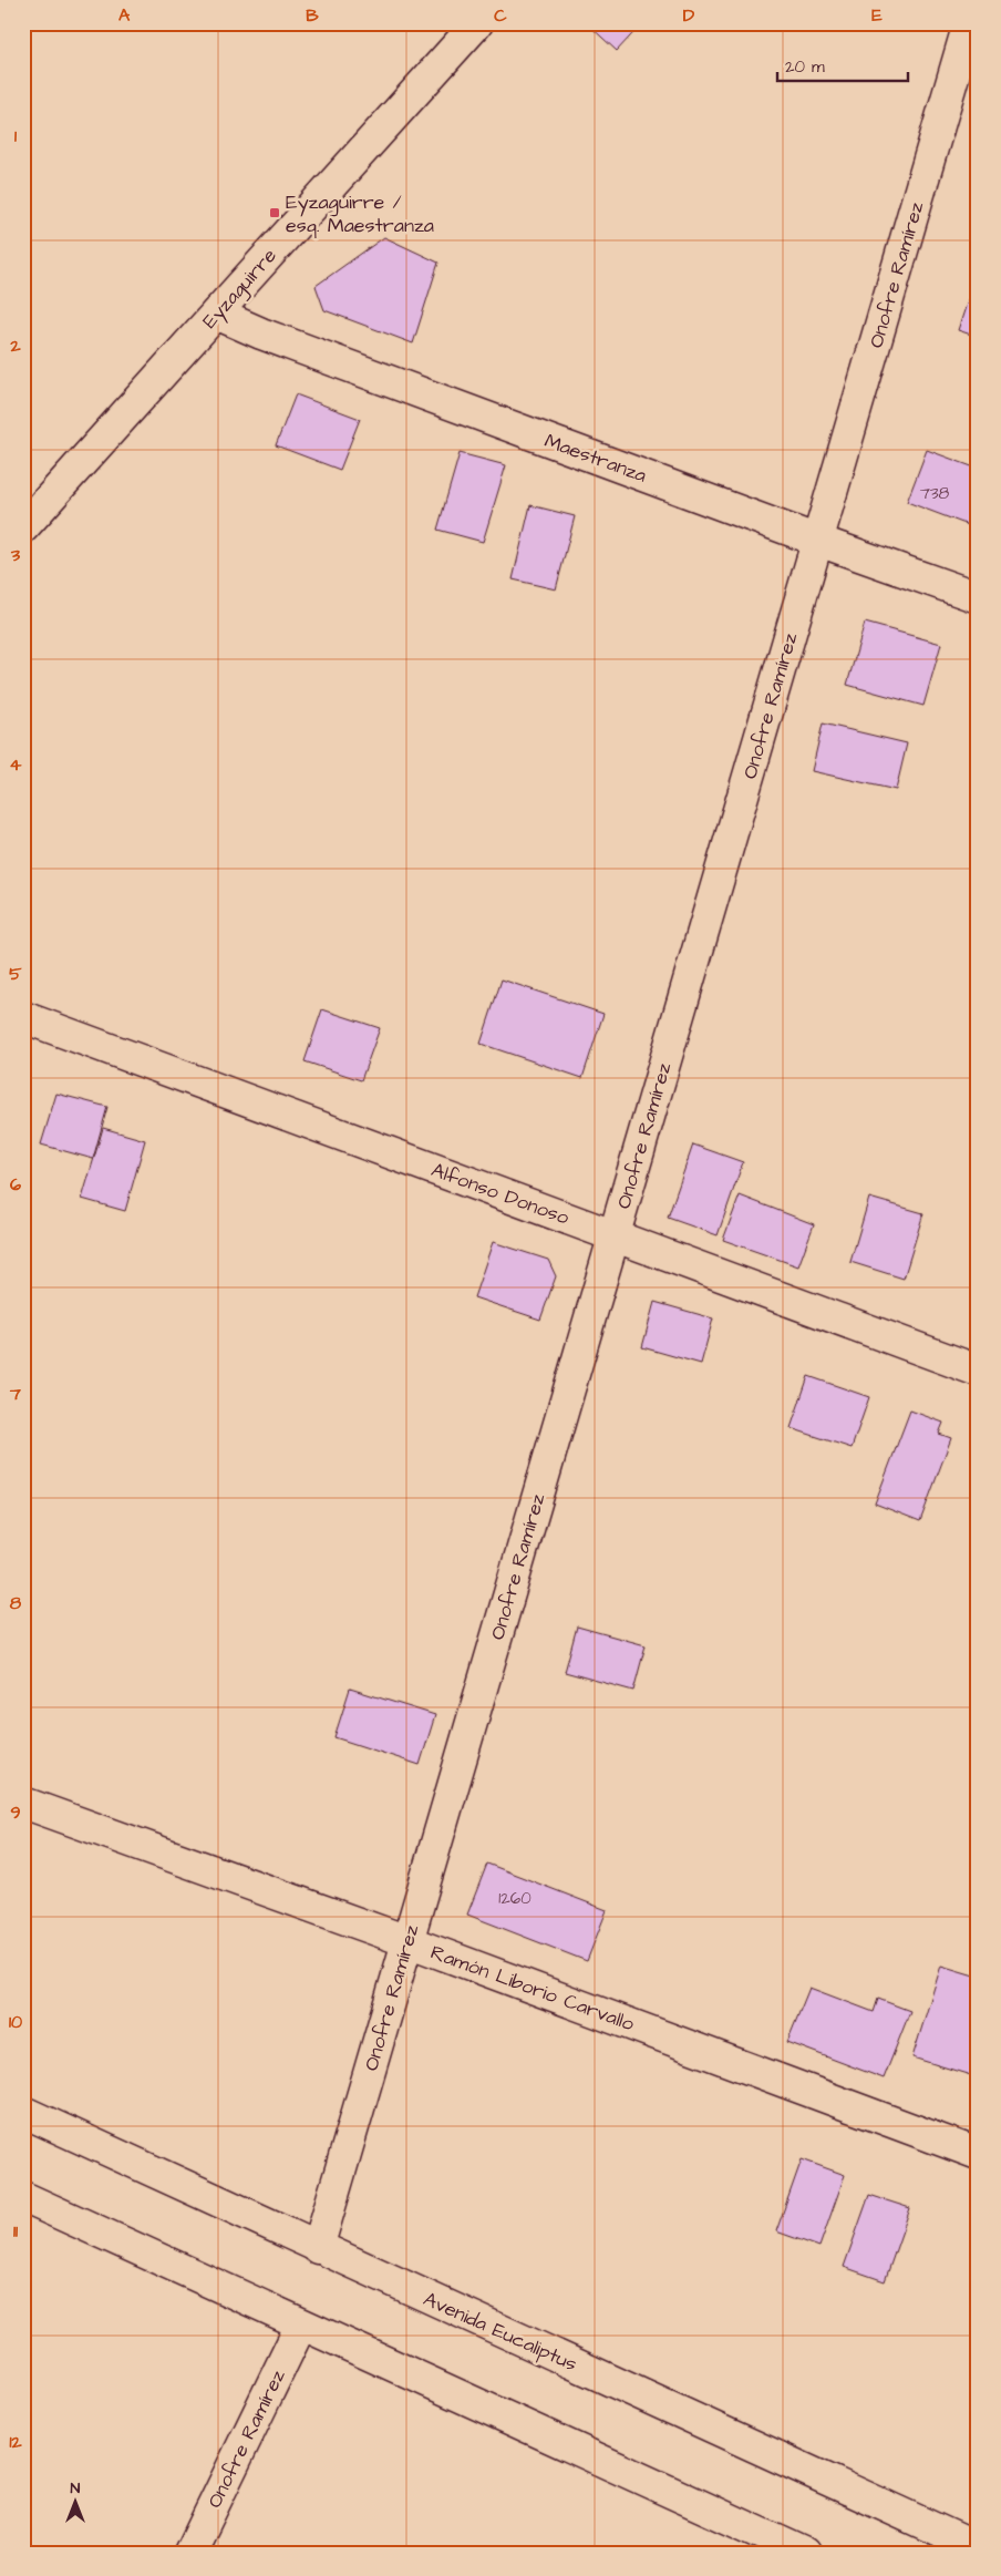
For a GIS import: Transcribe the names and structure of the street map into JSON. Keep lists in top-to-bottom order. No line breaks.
{"streets":{"street":["Onofre Ramírez","Eyzaguirre","Maestranza","Alfonso Donoso","Ramón Liborio Carvallo","Avenida Eucaliptus"]},"crossings":[["Onofre Ramírez","Maestranza"],["Onofre Ramírez","Alfonso Donoso"],["Onofre Ramírez","Ramón Liborio Carvallo"],["Onofre Ramírez","Avenida Eucaliptus"],["Eyzaguirre","Maestranza"]],"places":{"transit":["Eyzaguirre / esq. Maestranza"]},"house_numbers":["738","1260"],"scale_bar":"20 m","north":"top","grid":{"columns":["A","B","C","D","E"],"rows":["1","2","3","4","5","6","7","8","9","10","11","12"]}}
